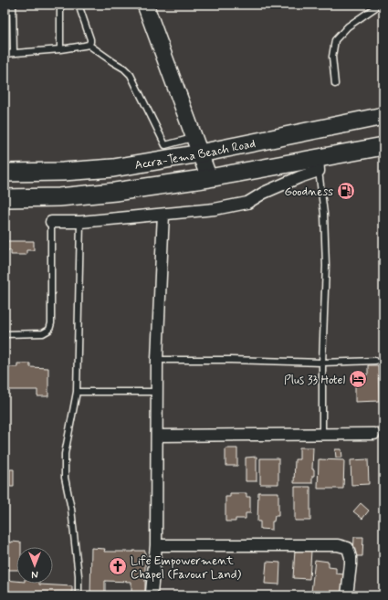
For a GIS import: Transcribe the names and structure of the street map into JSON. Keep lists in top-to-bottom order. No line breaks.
{"streets":{"main road":["Accra-Tema Beach Road"]},"places":{"fuel station":["Goodness"],"hotel":["Plus 33 Hotel"],"church":["Life Empowerment Chapel (Favour Land)"]},"north":"bottom"}
